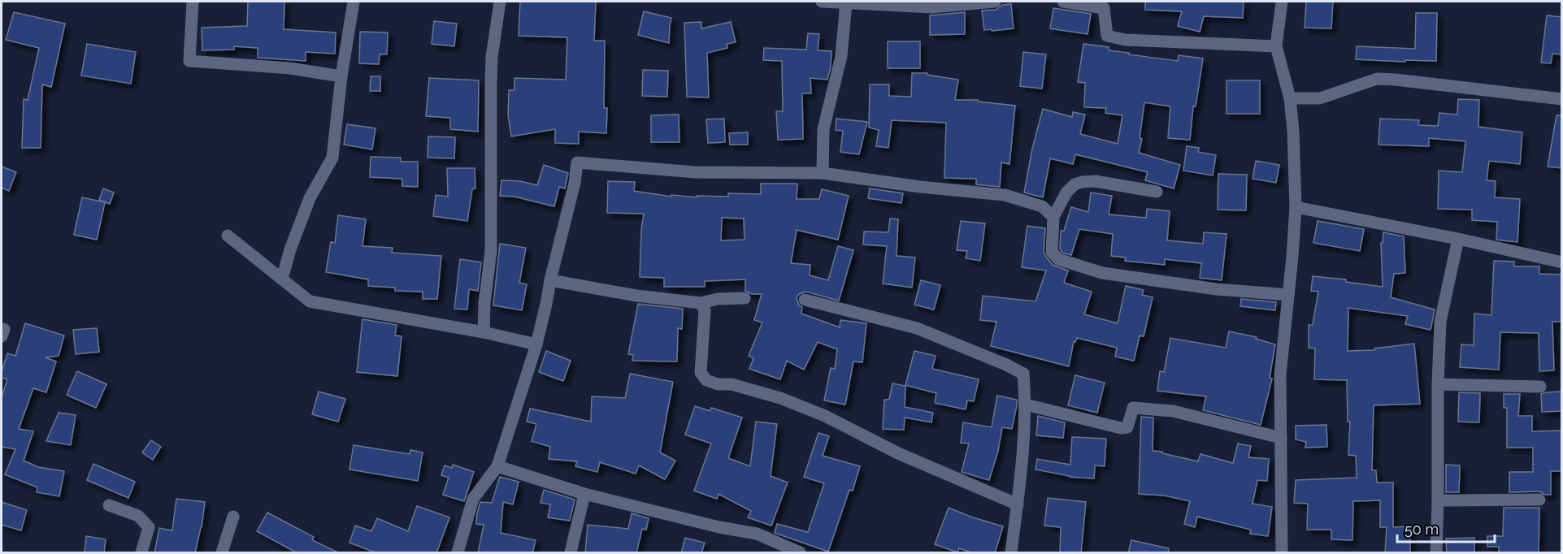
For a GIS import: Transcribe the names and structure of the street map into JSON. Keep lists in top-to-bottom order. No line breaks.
{"scale_bar":"50 m"}
